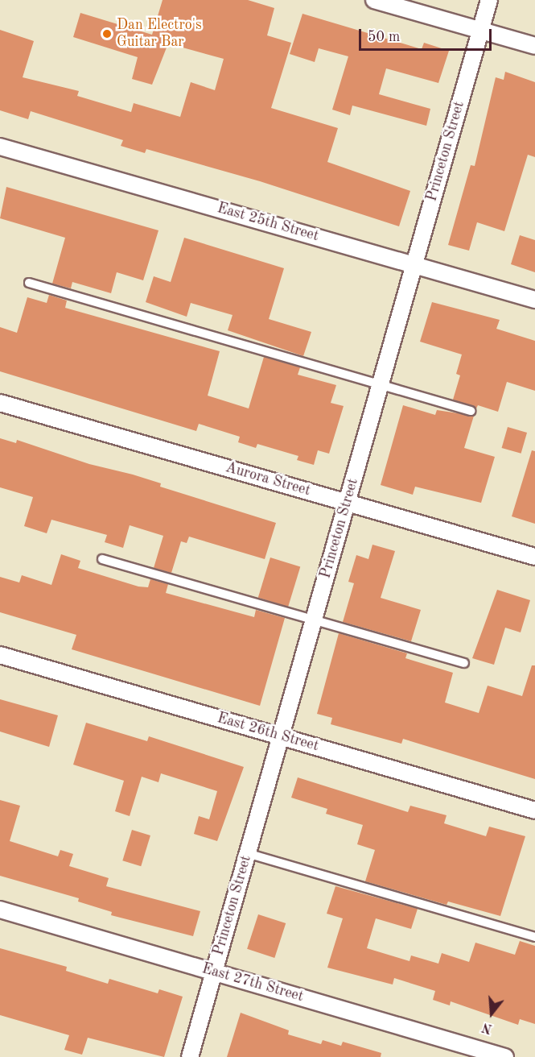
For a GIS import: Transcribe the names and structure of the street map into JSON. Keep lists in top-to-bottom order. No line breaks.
{"streets":{"street":["Princeton Street","East 25th Street","Aurora Street","East 26th Street","East 27th Street"]},"crossings":[["Princeton Street","East 25th Street"],["Princeton Street","Aurora Street"],["Princeton Street","East 26th Street"],["Princeton Street","East 27th Street"]],"places":["Dan Electro's Guitar Bar"],"scale_bar":"50 m","north":"bottom"}
